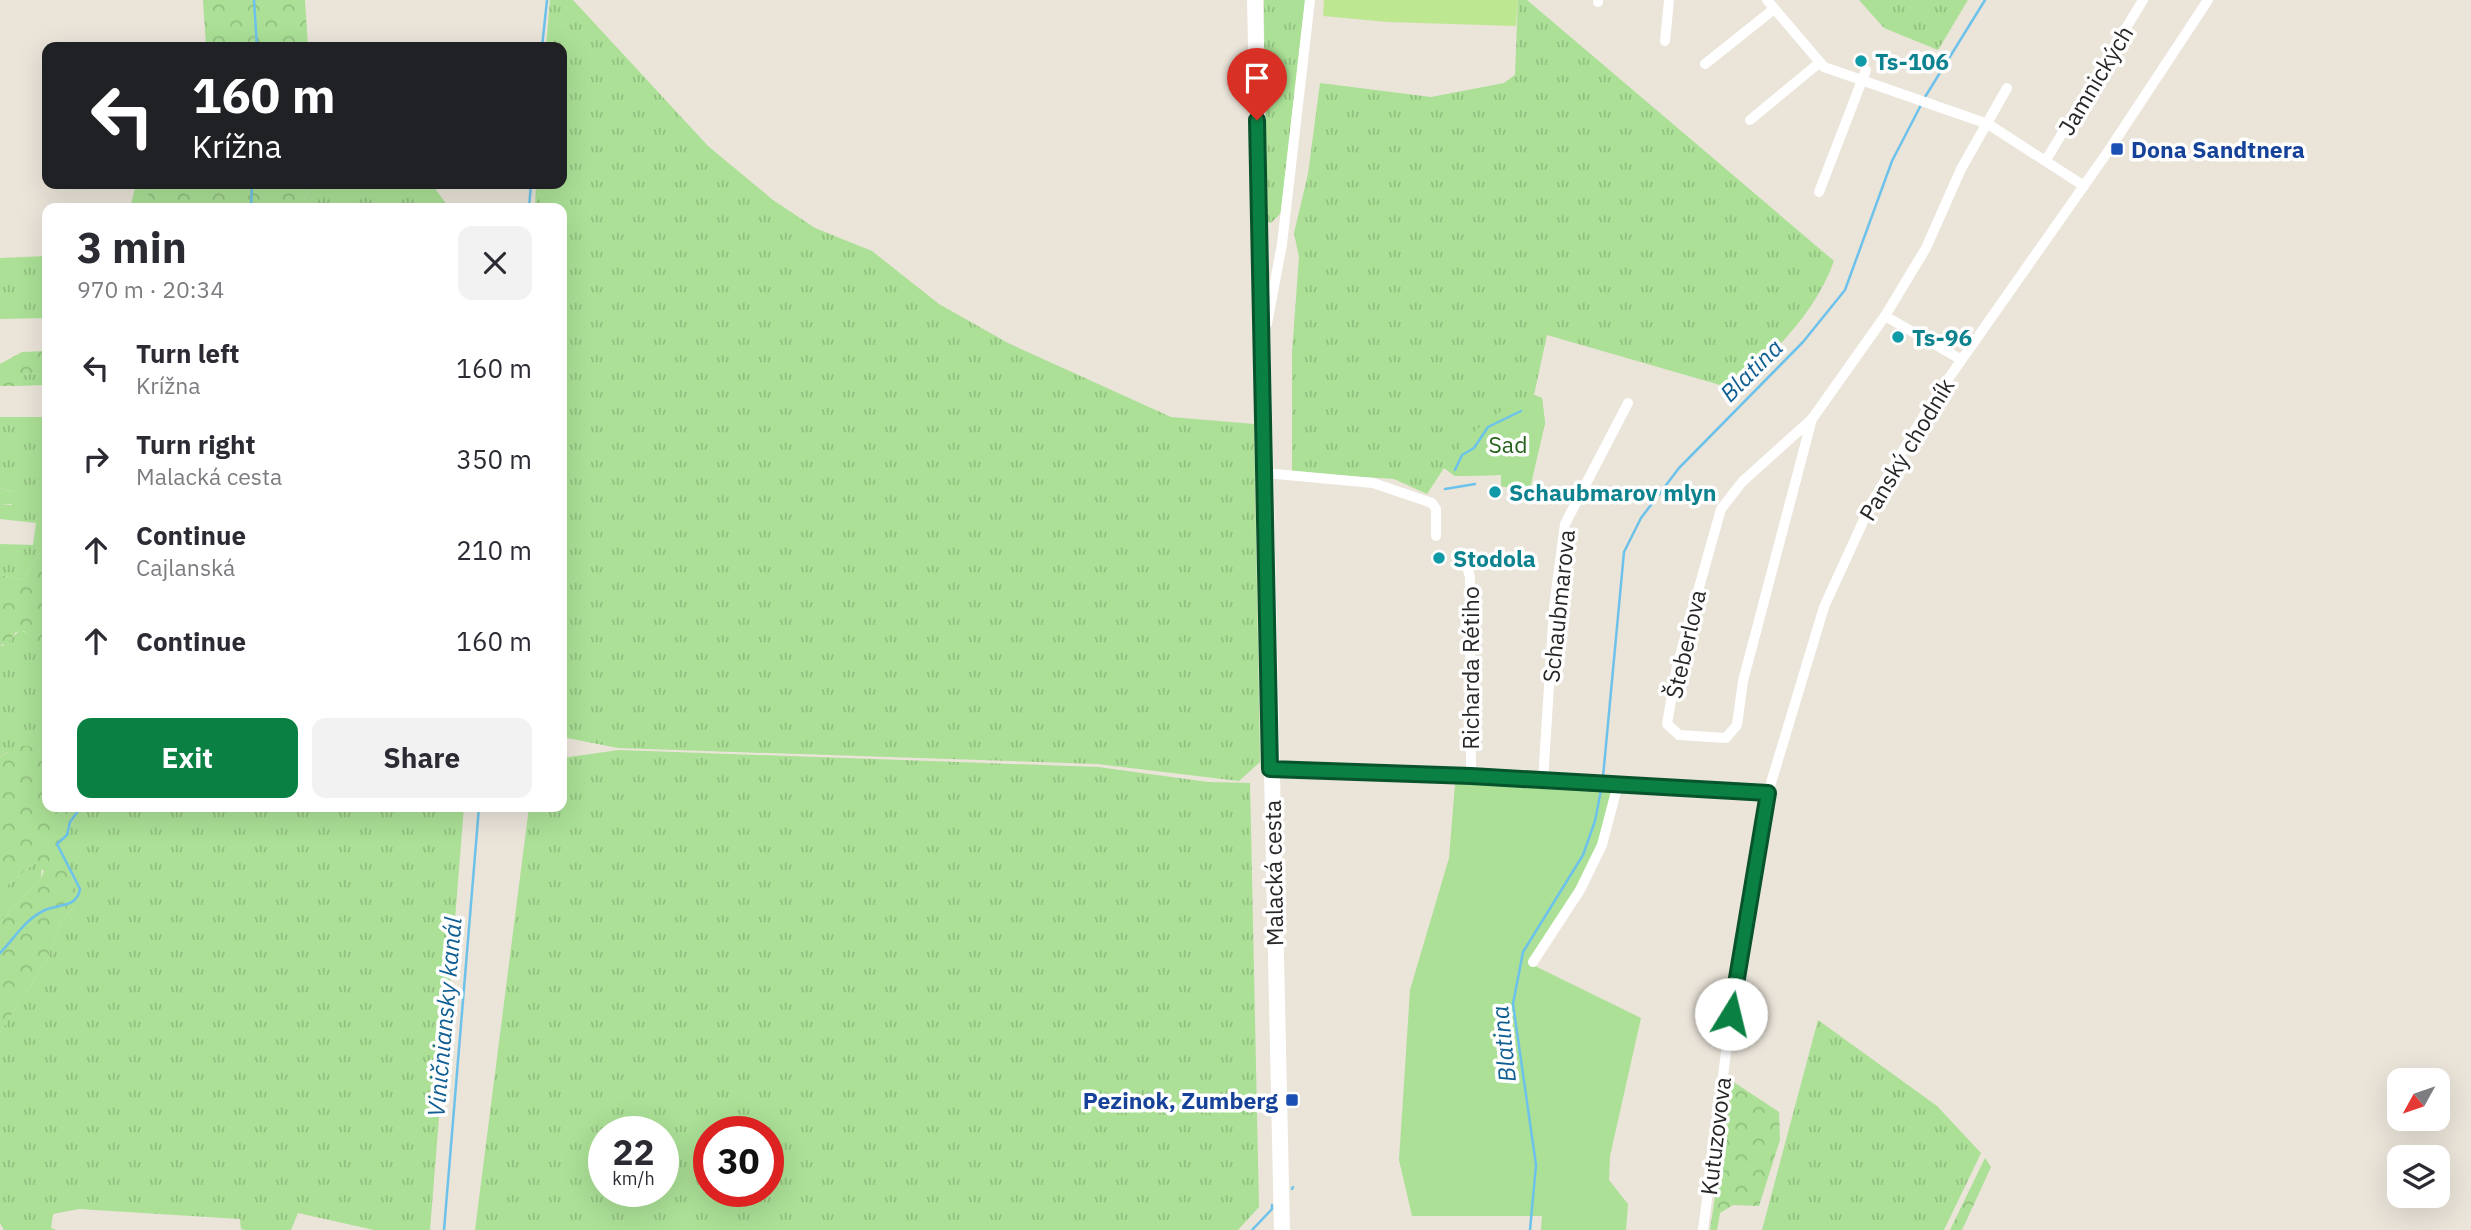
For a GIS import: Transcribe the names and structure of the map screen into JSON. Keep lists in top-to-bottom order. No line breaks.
{"streets":{"main road":["Malacká cesta"],"street":["Jamnických","Panský chodník","Schaubmarova","Šteberlova","Richarda Rétiho","Kutuzovova"]},"crossings":[["Panský chodník","Kutuzovova"]],"water":["Blatina","Viničniansky kanál"],"parks":["Sad"],"places":{"other":["Ts-106","Ts-96","Schaubmarov mlyn","Stodola"],"transit":["Dona Sandtnera","Pezinok, Zumberg"]},"north":"bottom left","page":{"turn":["160 m","Krížna"],"heading":["3 min","970 m · 20:34"],"list":[{"name":"Turn left","note":"Krížna","value":"160 m"},{"name":"Turn right","note":"Malacká cesta","value":"350 m"},{"name":"Continue","note":"Cajlanská","value":"210 m"},{"name":"Continue","value":"160 m"}],"buttons":["Exit","Share"],"speed":"22 km/h","limit":"30"}}
